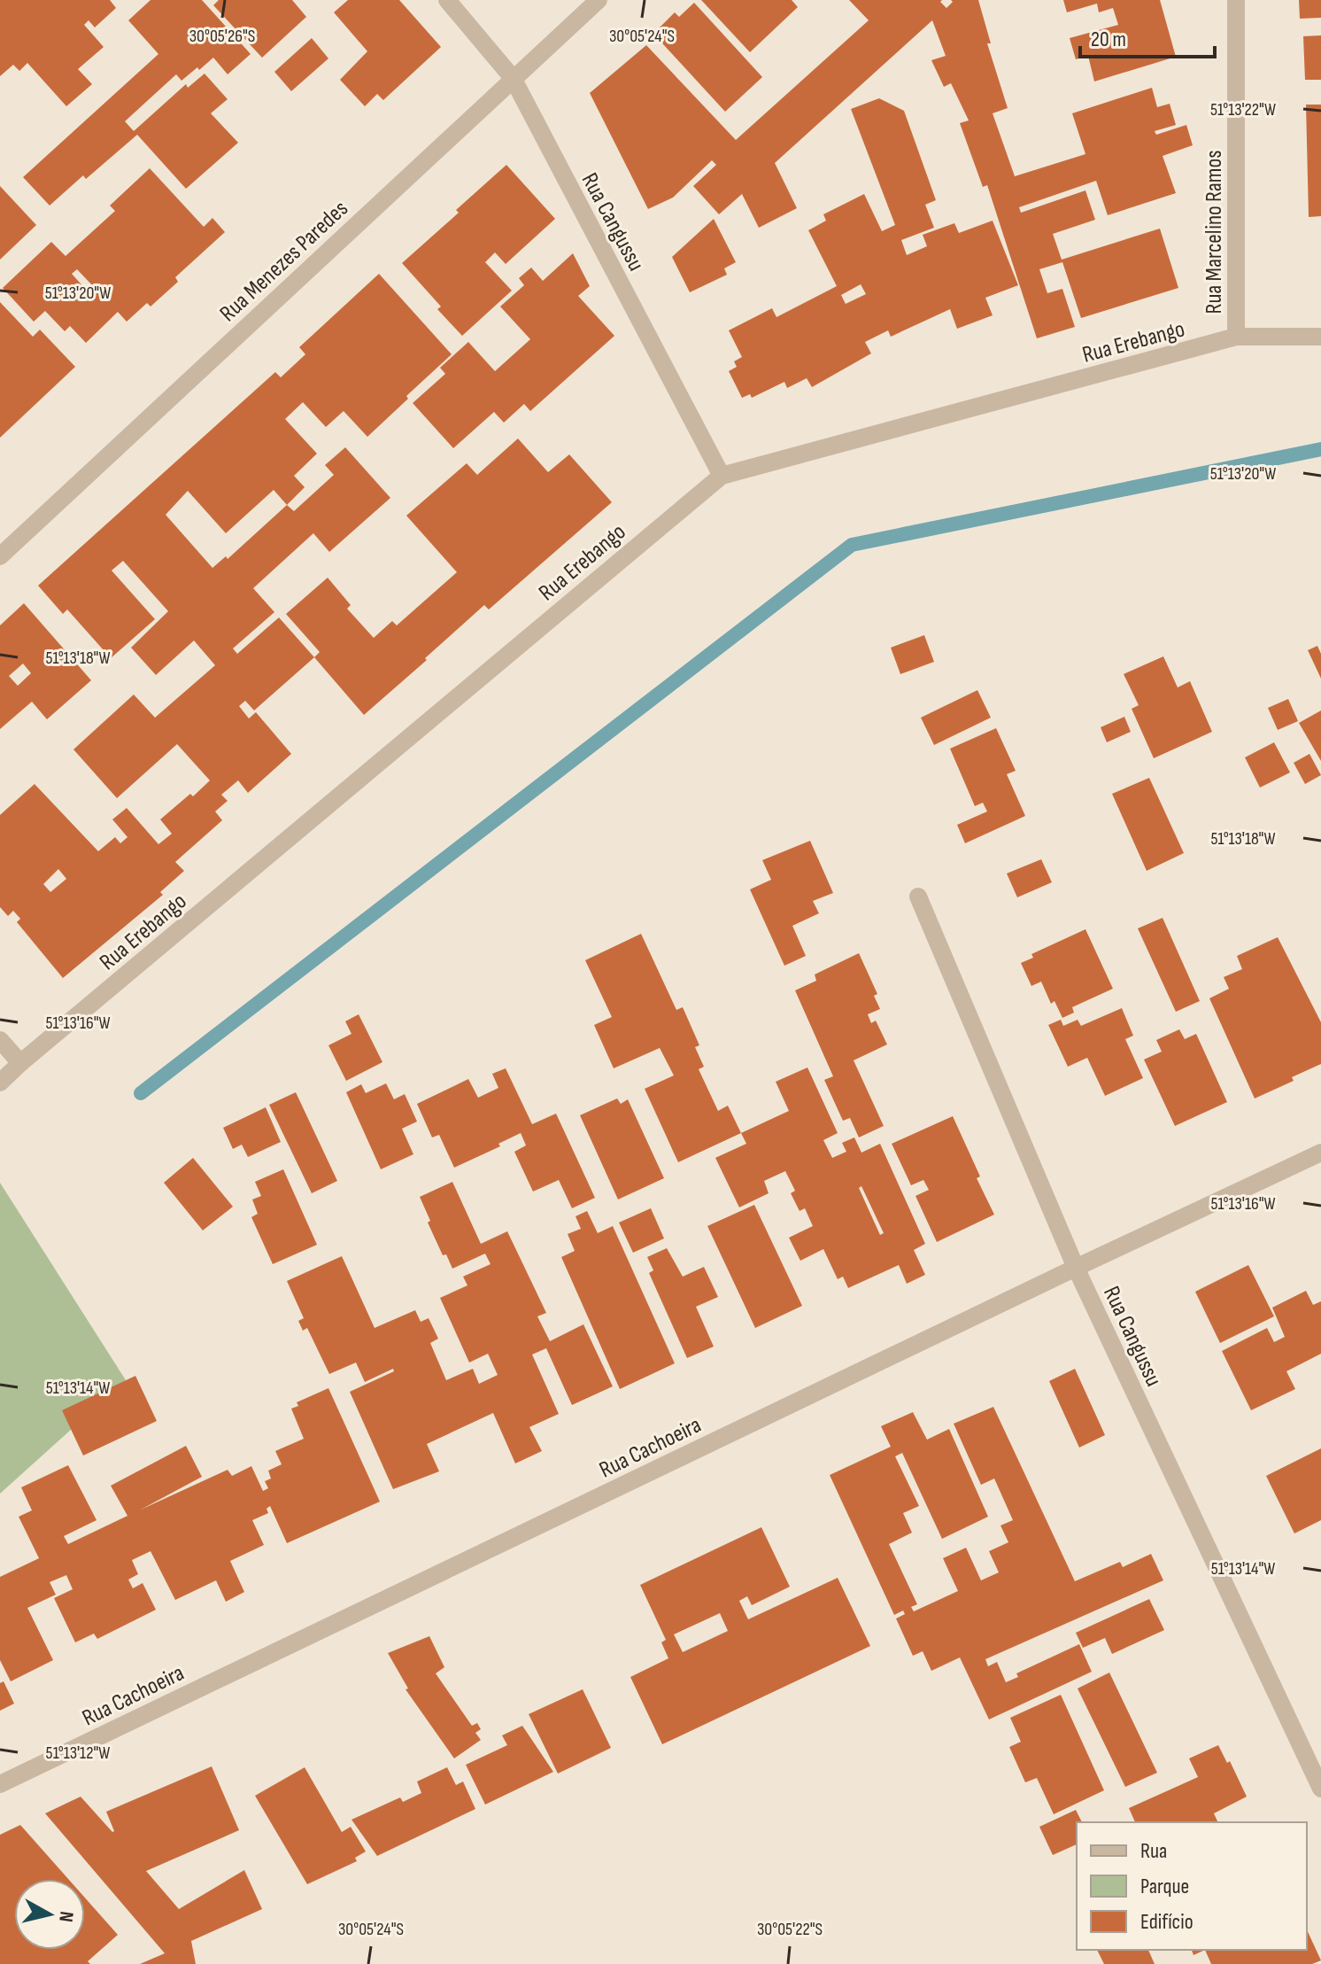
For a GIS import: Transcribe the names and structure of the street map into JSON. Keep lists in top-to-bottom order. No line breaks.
{"streets":{"street":["Rua Cangussu","Rua Marcelino Ramos","Rua Menezes Paredes","Rua Erebango","Rua Cachoeira"]},"crossings":[["Rua Cangussu","Rua Menezes Paredes"],["Rua Cangussu","Rua Erebango"],["Rua Cangussu","Rua Cachoeira"],["Rua Marcelino Ramos","Rua Erebango"]],"legend":["Rua","Parque","Edifício"],"scale_bar":"20 m","north":"right","coordinates":["30°05'26\"S","30°05'24\"S","51°13'22\"W","51°13'20\"W","51°13'18\"W","51°13'16\"W","51°13'14\"W","51°13'12\"W","30°05'22\"S"]}
